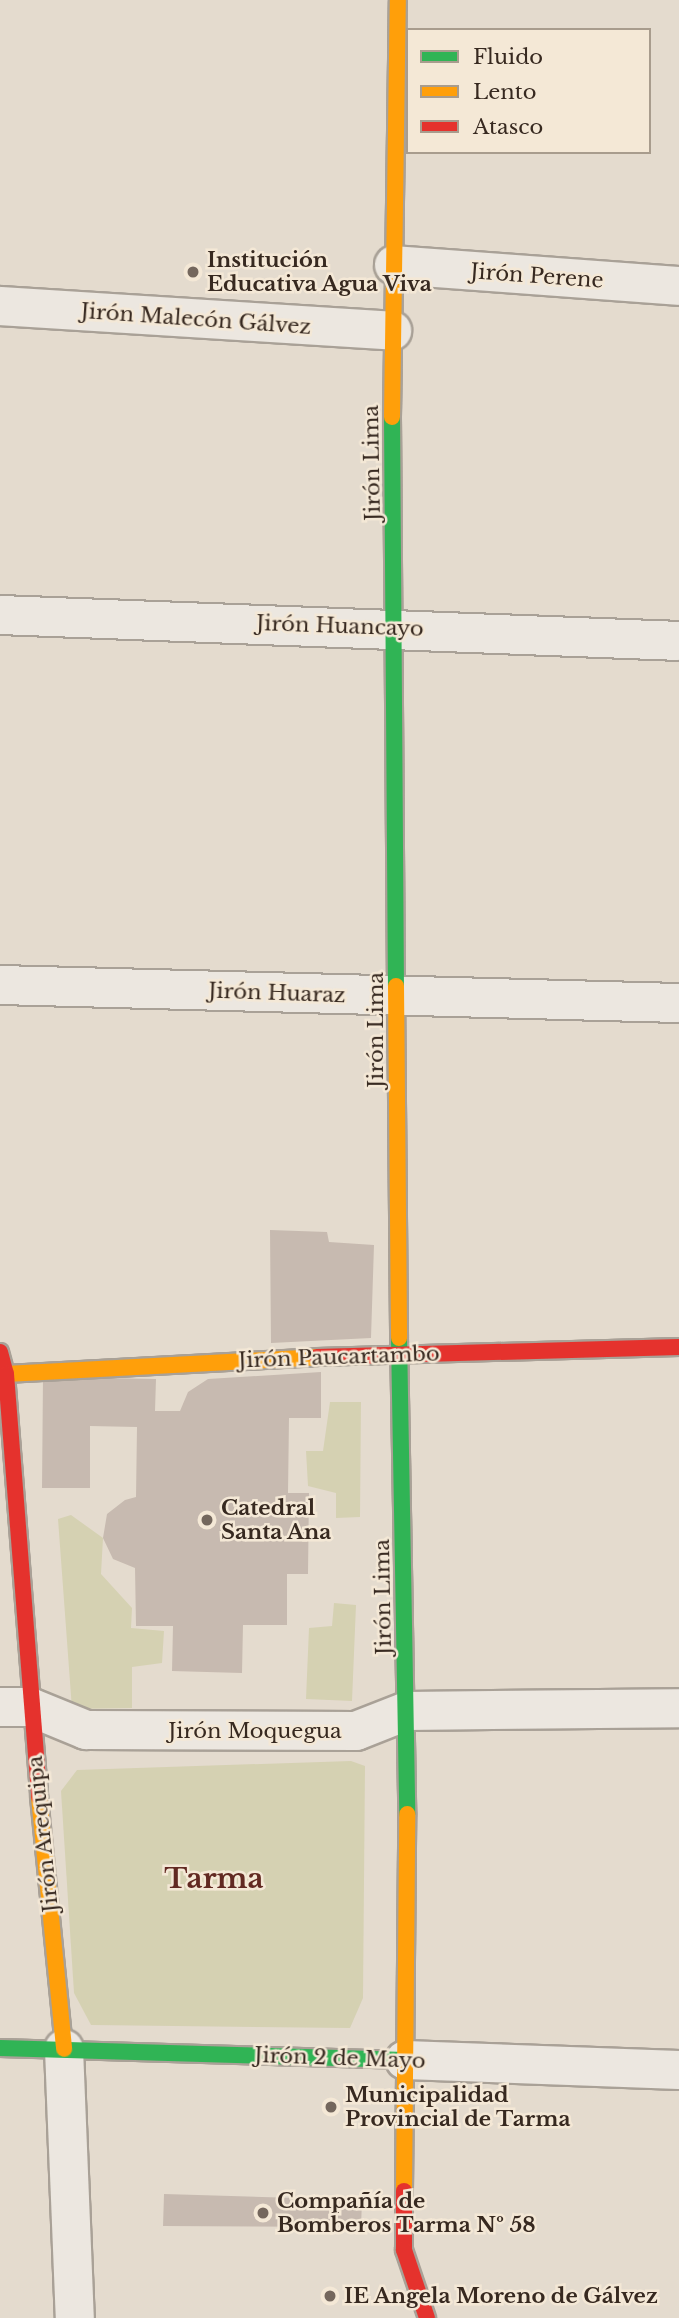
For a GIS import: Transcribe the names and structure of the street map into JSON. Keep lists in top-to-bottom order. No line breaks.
{"streets":{"main road":["Jirón Lima","Jirón Paucartambo","Jirón Arequipa","Jirón 2 de Mayo"],"street":["Jirón Perene","Jirón Malecón Gálvez","Jirón Huancayo","Jirón Huaraz","Jirón Moquegua"]},"crossings":[["Jirón Perene","Jirón Lima"],["Jirón Malecón Gálvez","Jirón Lima"],["Jirón Lima","Jirón Huancayo"],["Jirón Lima","Jirón Huaraz"],["Jirón Lima","Jirón Paucartambo"],["Jirón Lima","Jirón Moquegua"],["Jirón Lima","Jirón 2 de Mayo"],["Jirón Paucartambo","Jirón Arequipa"],["Jirón Moquegua","Jirón Arequipa"],["Jirón Arequipa","Jirón 2 de Mayo"]],"districts":["Tarma"],"places":["Institución Educativa Agua Viva","Catedral Santa Ana","Municipalidad Provincial de Tarma","Compañía de Bomberos Tarma Nº 58","IE Angela Moreno de Gálvez"],"legend":["Fluido","Lento","Atasco"]}
